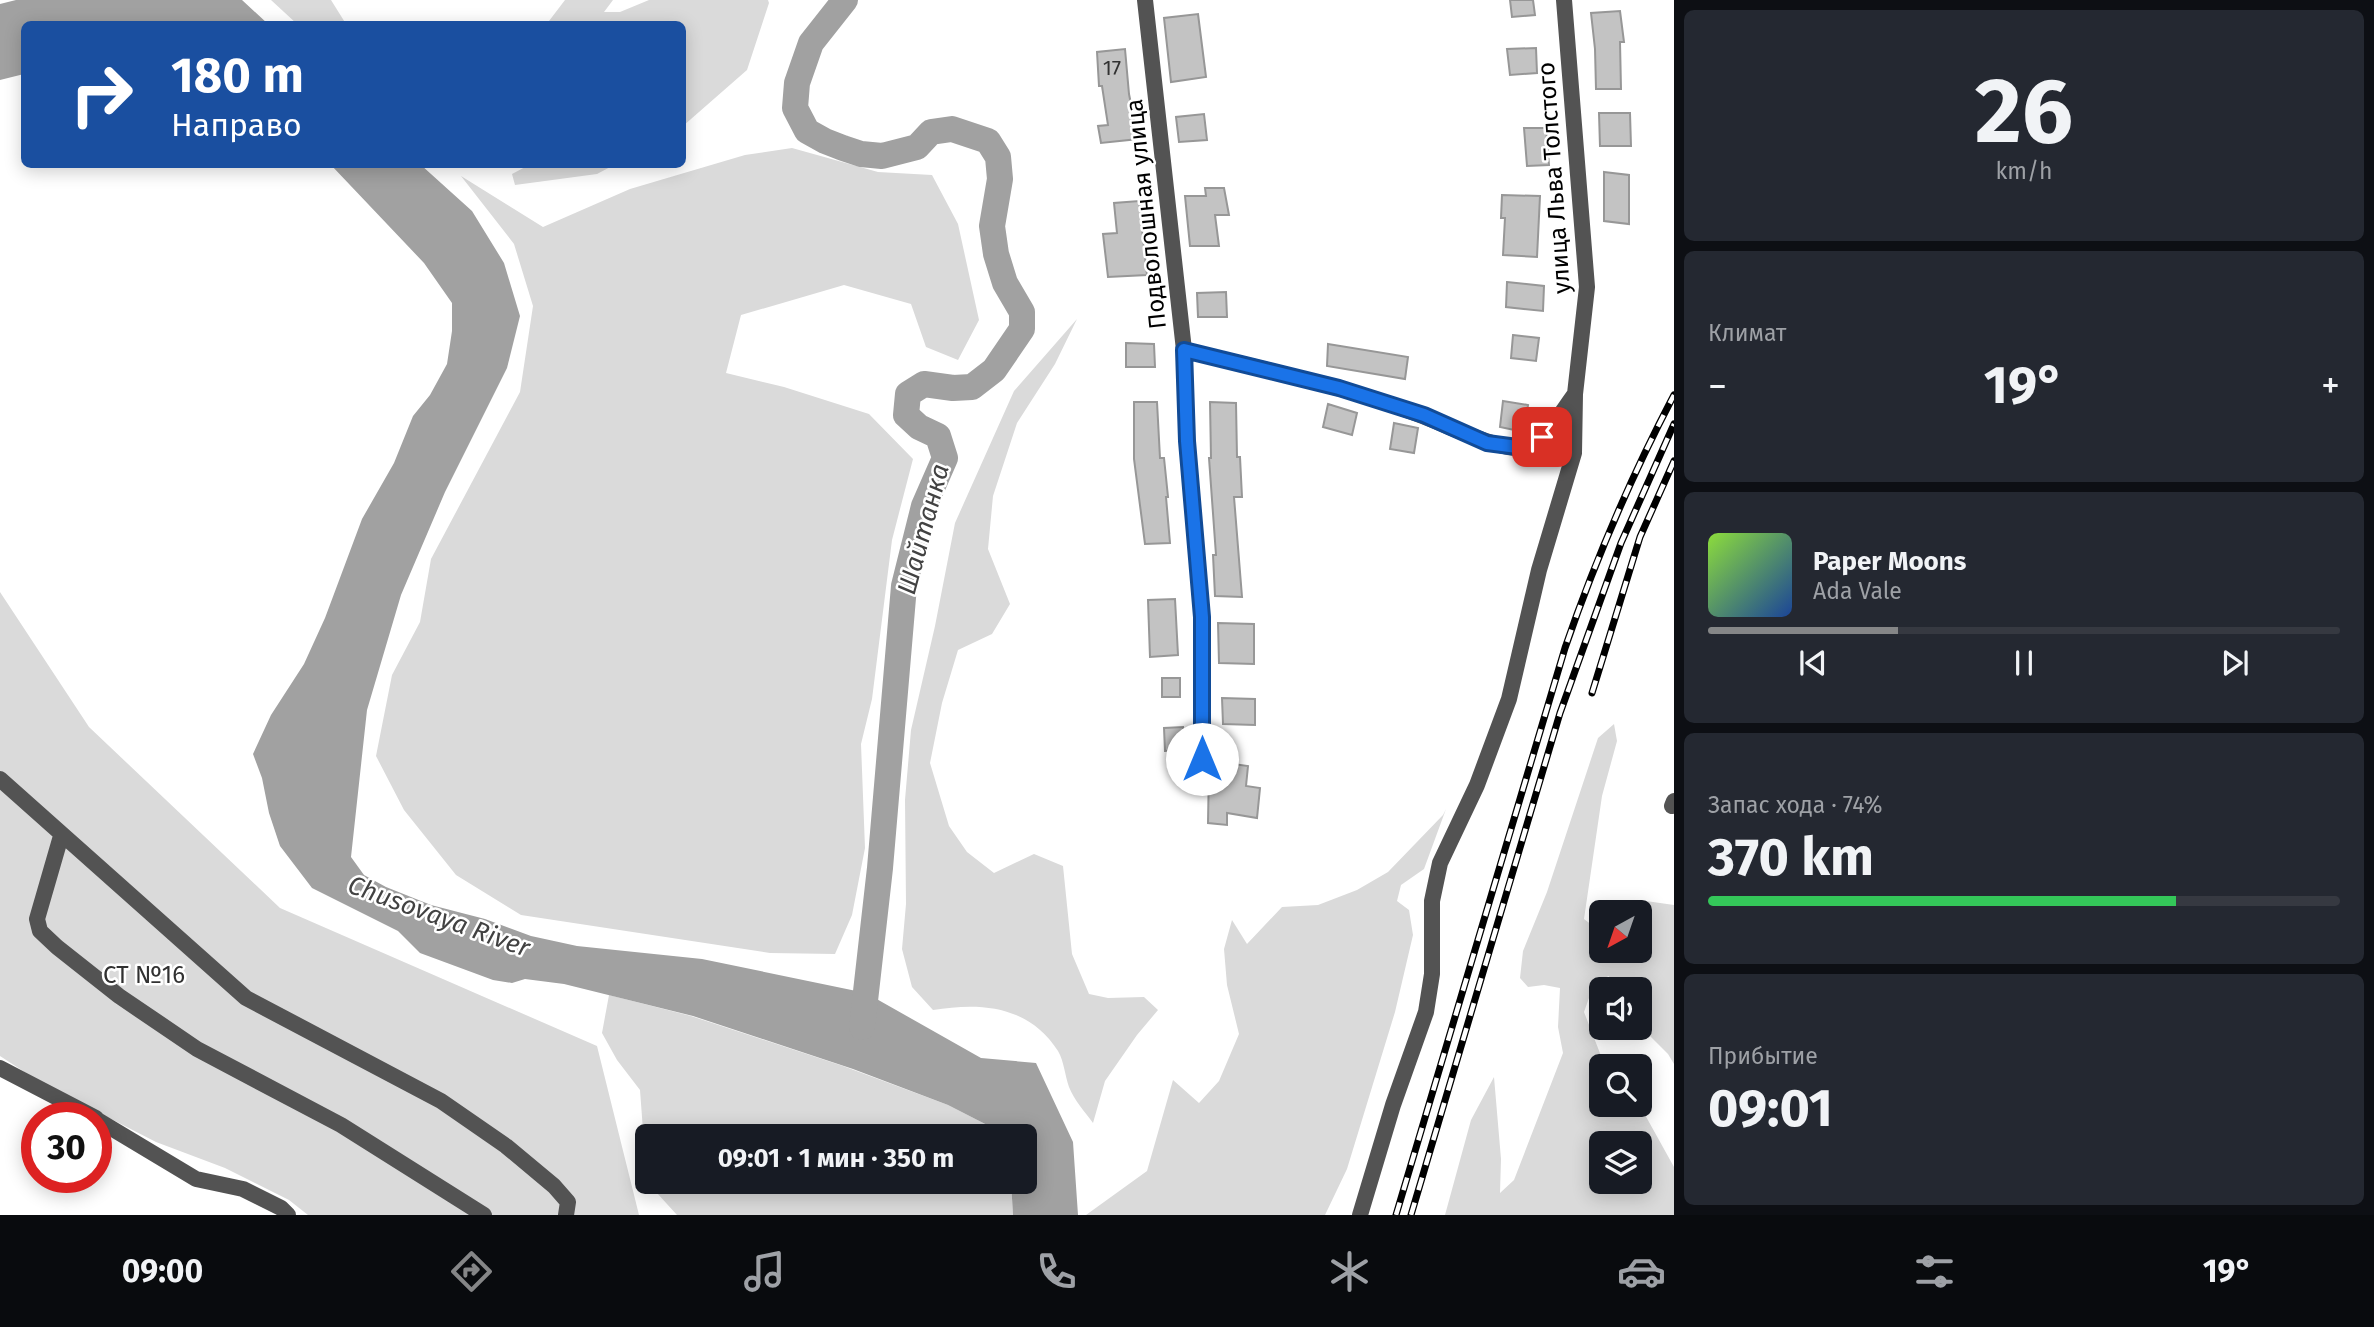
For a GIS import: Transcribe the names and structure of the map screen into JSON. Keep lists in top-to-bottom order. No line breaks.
{"streets":{"street":["улица Льва Толстого","Подволошная улица"]},"water":["Шайтанка","Chusovaya River"],"parks":["СТ №16"],"house_numbers":["17"],"north":"bottom left","page":{"tile":[["26","km/h"],"Климат",["Запас хода · 74%","370 km"],["Прибытие","09:01"]],"turn":["180 m","Направо"],"heat":["−","19°","+"],"song":["Paper Moons","Ada Vale"],"limit":"30","trip":"09:01 · 1 мин · 350 m","tabs":["09:00","19°"]}}
